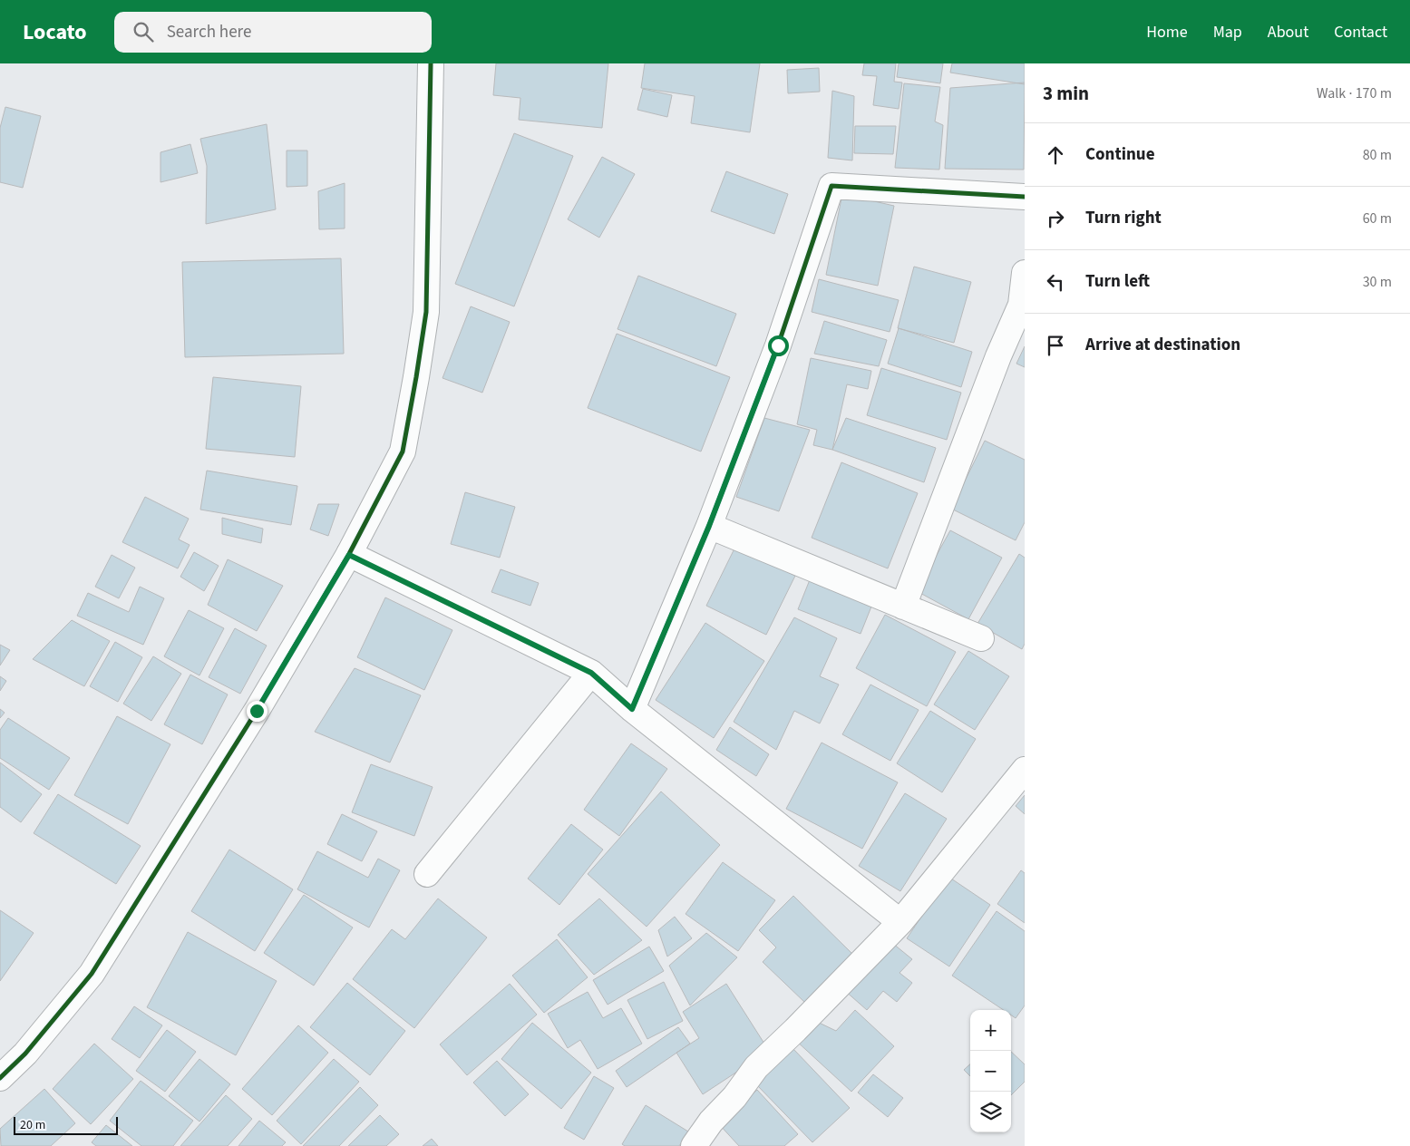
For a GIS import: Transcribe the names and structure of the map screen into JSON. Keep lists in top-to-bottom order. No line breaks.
{"scale_bar":"20 m","page":{"header":"Locato","search":"Search here","nav":["Home","Map","About","Contact"],"heading":["3 min","Walk · 170 m"],"list":[["Continue","80 m"],["Turn right","60 m"],["Turn left","30 m"],"Arrive at destination"],"map_buttons":["+","−"],"scale":"20 m"}}
